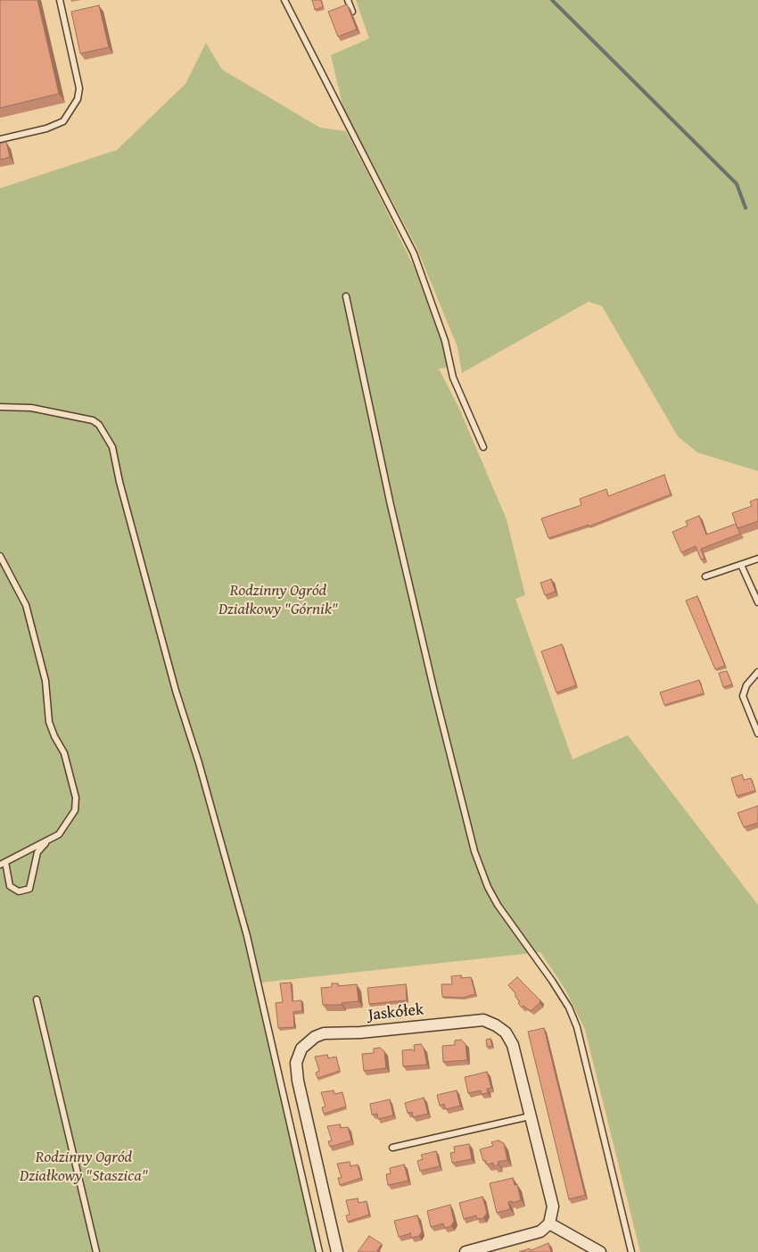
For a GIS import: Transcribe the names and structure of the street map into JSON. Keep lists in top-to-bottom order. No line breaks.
{"streets":{"street":["Jaskółek"]},"parks":["Rodzinny Ogród Działkowy \"Górnik\"","Rodzinny Ogród Działkowy \"Staszica\""]}
